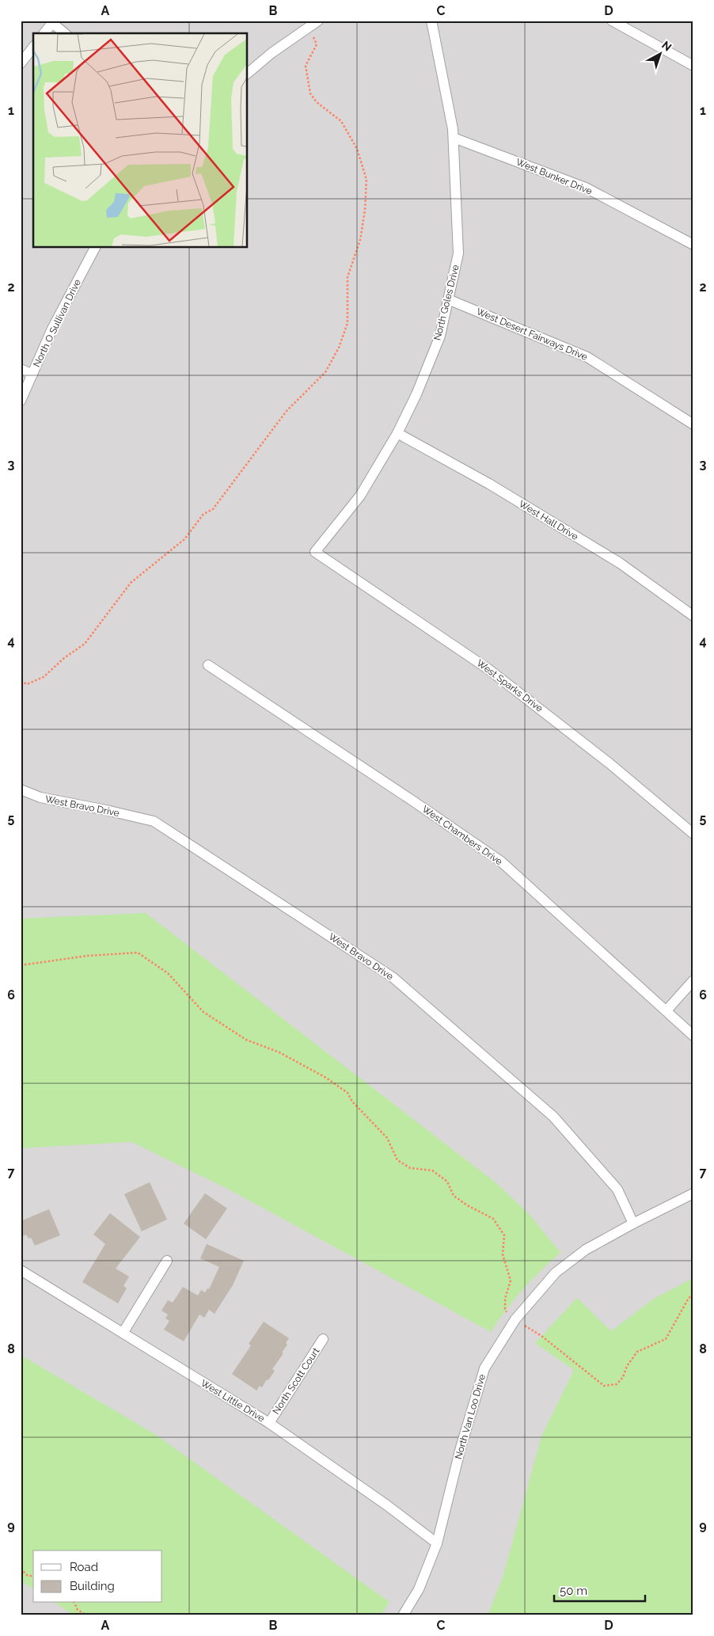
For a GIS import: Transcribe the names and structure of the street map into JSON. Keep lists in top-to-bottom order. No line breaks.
{"streets":{"street":["West Bunker Drive","North Goles Drive","North O Sullivan Drive","West Desert Fairways Drive","West Hall Drive","West Sparks Drive","West Bravo Drive","West Chambers Drive","North Scott Court","West Little Drive","North Van Loo Drive"]},"crossings":[["West Bunker Drive","North Goles Drive"],["North Goles Drive","West Desert Fairways Drive"],["North Goles Drive","West Hall Drive"],["North Goles Drive","West Sparks Drive"],["West Bravo Drive","North Van Loo Drive"],["North Scott Court","West Little Drive"],["West Little Drive","North Van Loo Drive"]],"legend":["Road","Building"],"scale_bar":"50 m","north":"top right","grid":{"columns":["A","B","C","D"],"rows":["1","2","3","4","5","6","7","8","9"]}}
